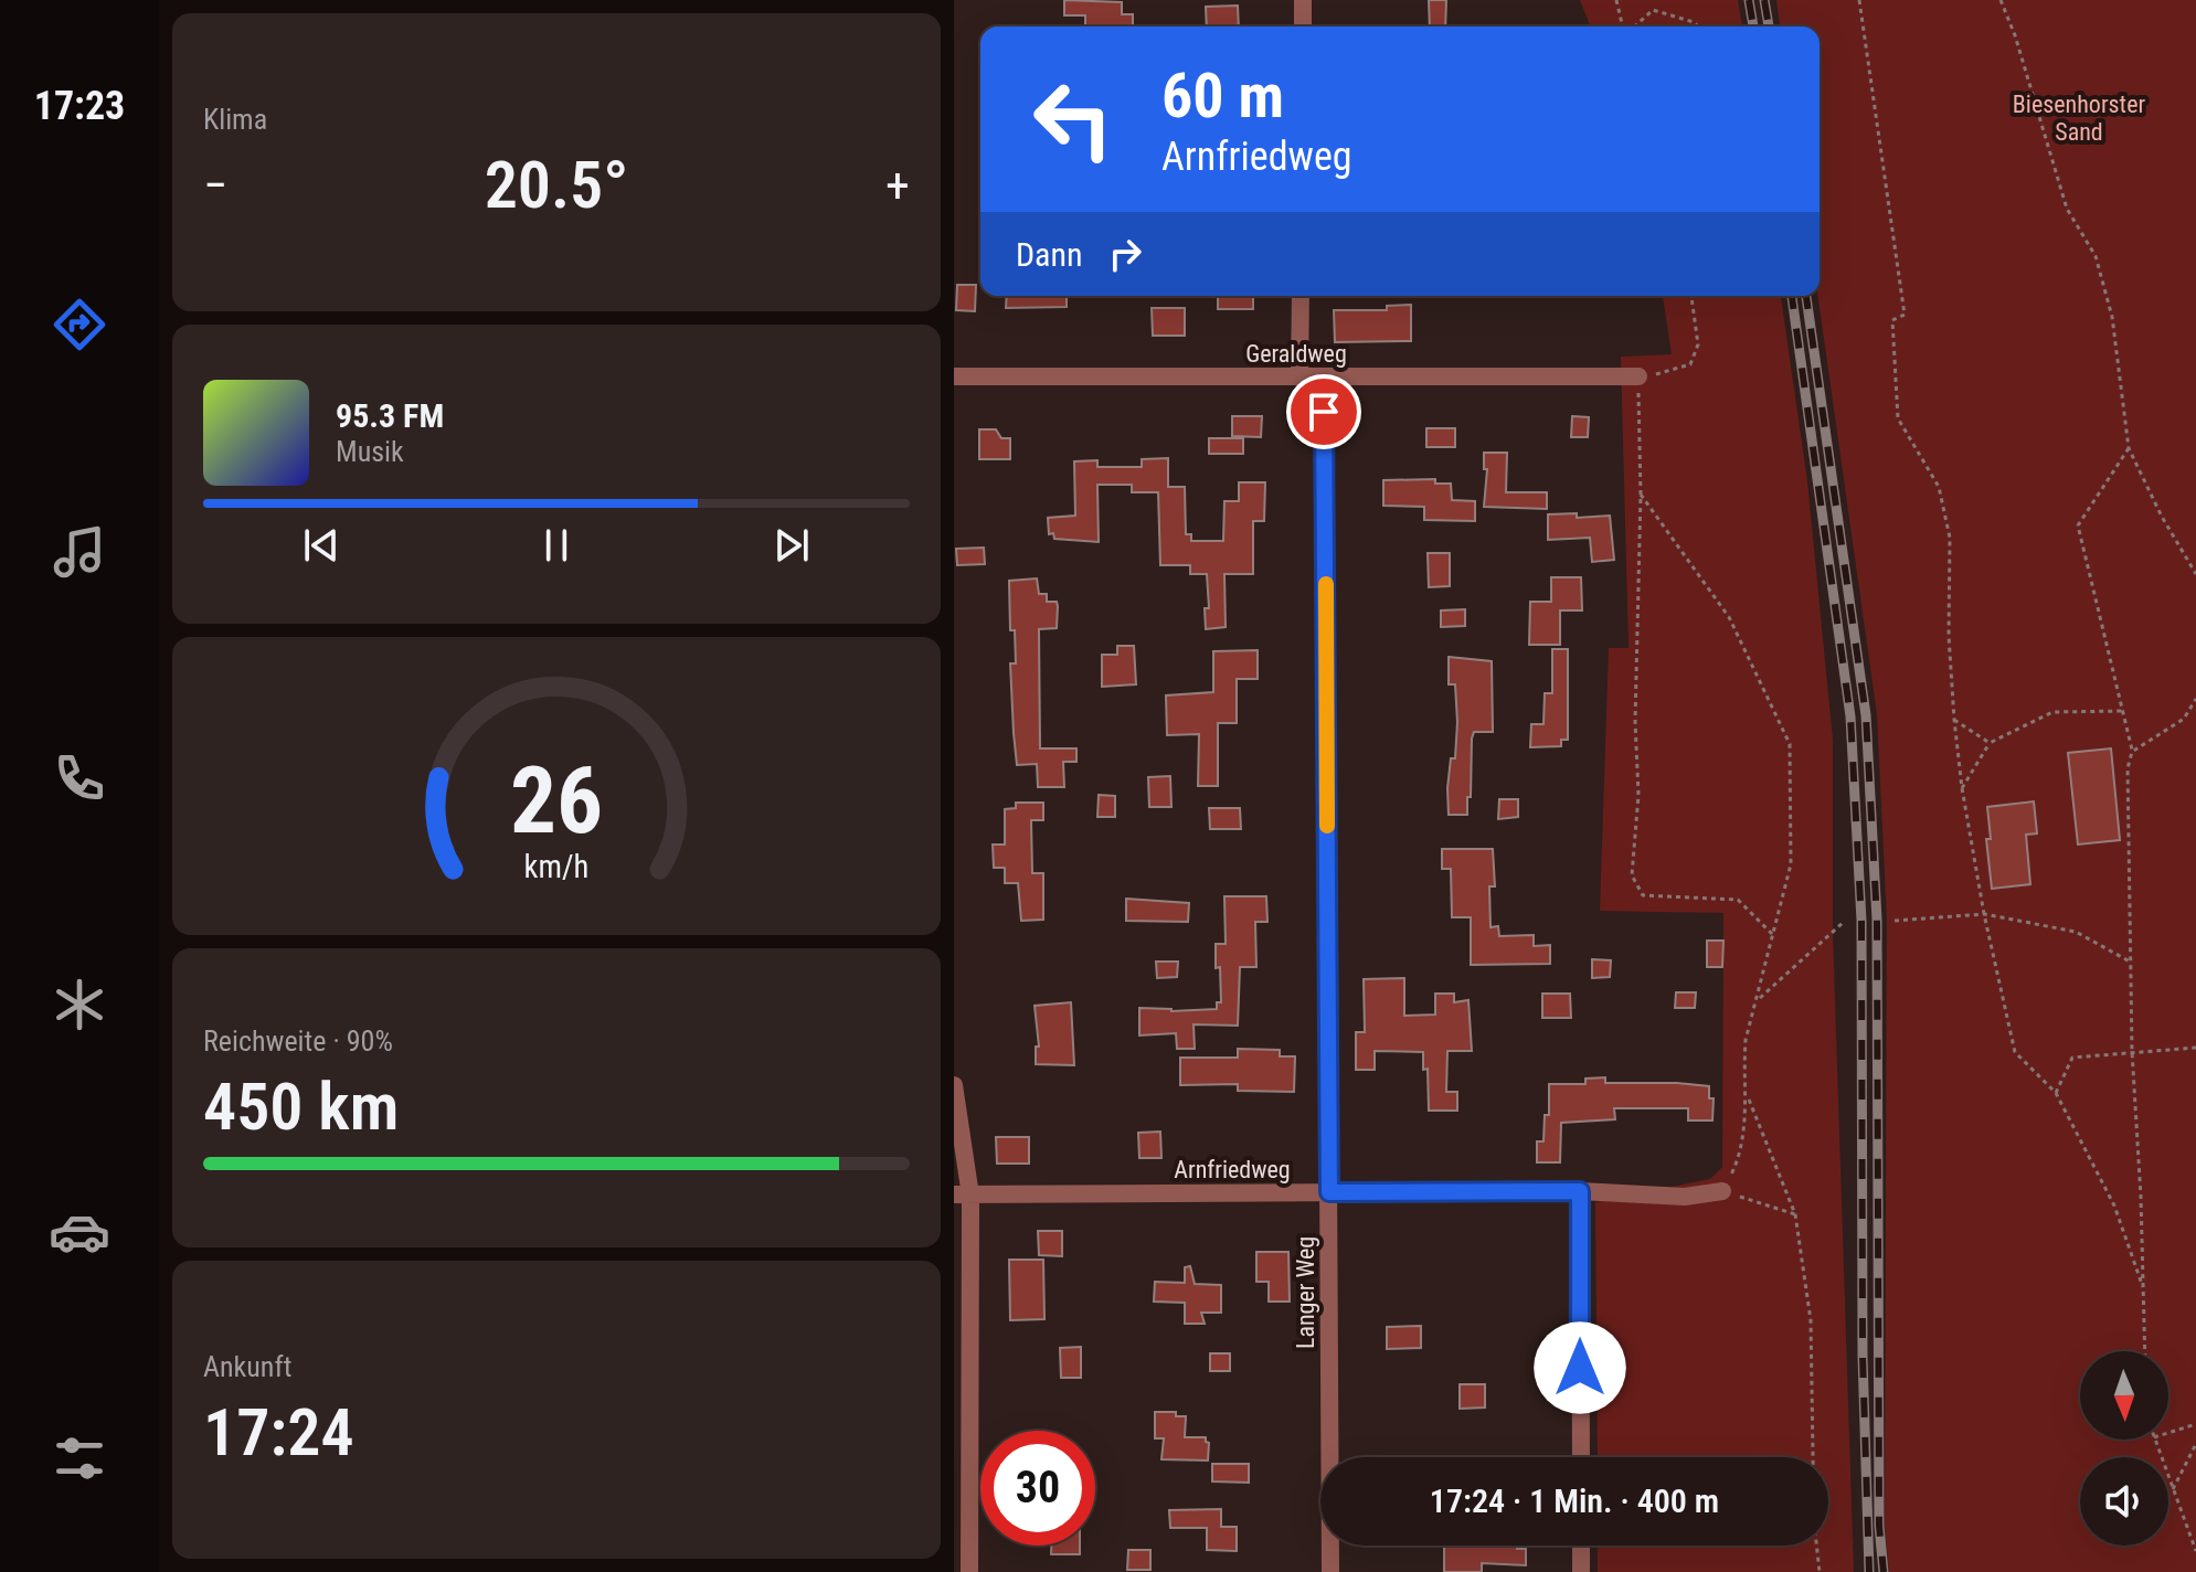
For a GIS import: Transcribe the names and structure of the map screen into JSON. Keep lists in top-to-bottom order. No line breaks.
{"streets":{"street":["Geraldweg","Arnfriedweg","Langer Weg"]},"crossings":[["Geraldweg","Langer Weg"],["Arnfriedweg","Langer Weg"]],"parks":["Biesenhorster Sand"],"north":"bottom","page":{"tabs":"17:23","tile":["Klima",["Reichweite · 90%","450 km"],["Ankunft","17:24"]],"turn":["60 m","Arnfriedweg"],"heat":["−","20.5°","+"],"then":"Dann","song":["95.3 FM","Musik"],"limit":"30","trip":"17:24 · 1 Min. · 400 m","gauge":["26","km/h"]}}
